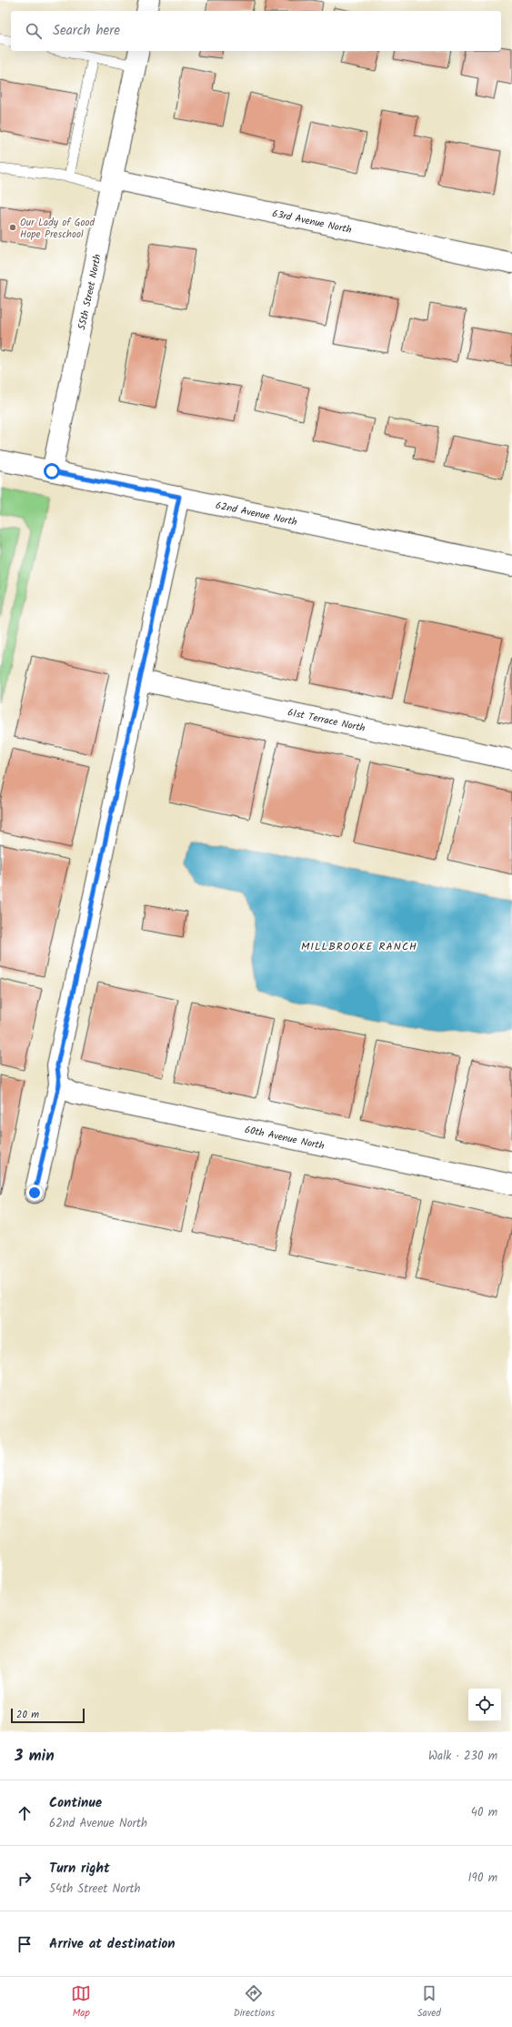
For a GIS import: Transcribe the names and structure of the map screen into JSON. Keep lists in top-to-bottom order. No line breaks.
{"streets":{"street":["63rd Avenue North","55th Street North","62nd Avenue North","61st Terrace North","60th Avenue North"]},"crossings":[["63rd Avenue North","55th Street North"],["55th Street North","62nd Avenue North"]],"districts":["MILLBROOKE RANCH"],"places":["Our Lady of Good Hope Preschool"],"scale_bar":"20 m","page":{"search":"Search here","scale":"20 m","heading":["3 min","Walk · 230 m"],"list":[["Continue","62nd Avenue North","40 m"],["Turn right","54th Street North","190 m"],"Arrive at destination"],"nav":["Map","Directions","Saved"]}}
